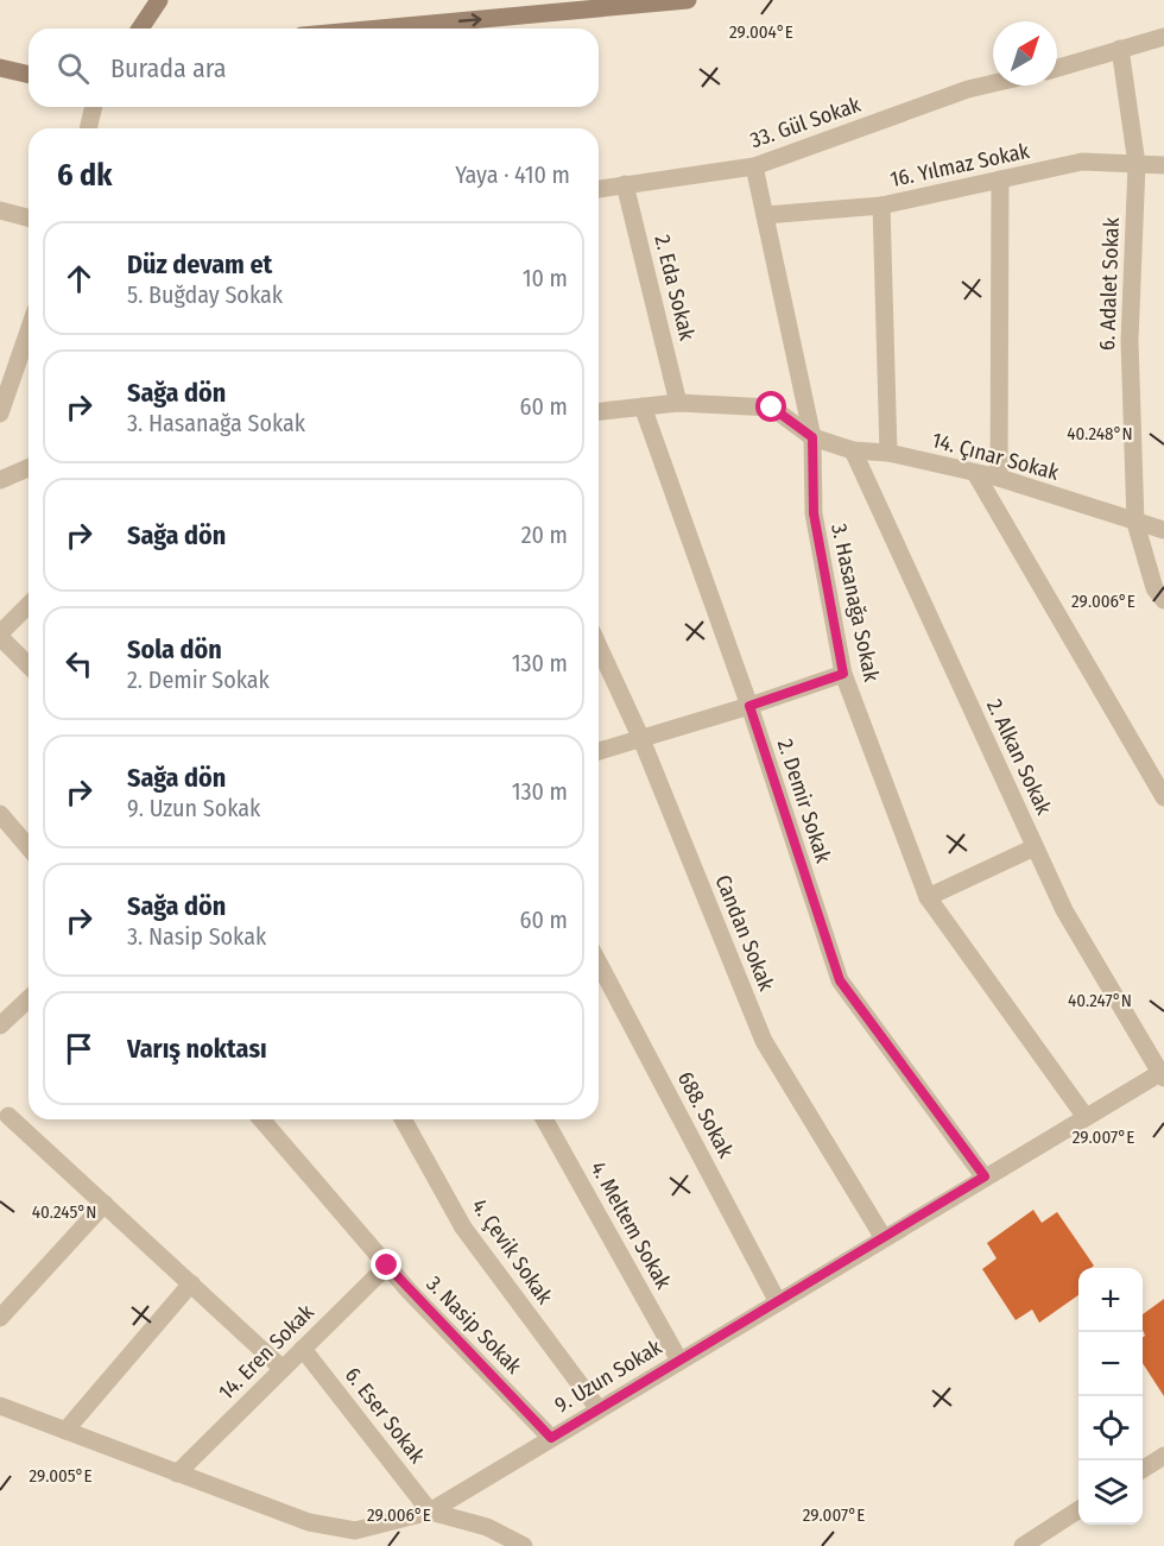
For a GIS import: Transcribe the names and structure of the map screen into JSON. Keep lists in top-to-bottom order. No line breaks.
{"streets":{"street":["33. Gül Sokak","16. Yılmaz Sokak","6. Adalet Sokak","2. Eda Sokak","14. Çınar Sokak","3. Hasanağa Sokak","2. Alkan Sokak","2. Demir Sokak","Candan Sokak","688. Sokak","4. Meltem Sokak","4. Çevik Sokak","3. Nasip Sokak","14. Eren Sokak","9. Uzun Sokak","6. Eser Sokak"]},"crossings":[["33. Gül Sokak","2. Eda Sokak"],["33. Gül Sokak","3. Hasanağa Sokak"],["16. Yılmaz Sokak","6. Adalet Sokak"],["16. Yılmaz Sokak","3. Hasanağa Sokak"],["6. Adalet Sokak","14. Çınar Sokak"],["2. Eda Sokak","14. Çınar Sokak"],["14. Çınar Sokak","3. Hasanağa Sokak"],["14. Çınar Sokak","2. Alkan Sokak"],["14. Çınar Sokak","2. Demir Sokak"],["3. Hasanağa Sokak","9. Uzun Sokak"],["2. Alkan Sokak","9. Uzun Sokak"],["2. Demir Sokak","9. Uzun Sokak"],["Candan Sokak","9. Uzun Sokak"],["688. Sokak","9. Uzun Sokak"],["4. Meltem Sokak","9. Uzun Sokak"],["4. Çevik Sokak","9. Uzun Sokak"],["3. Nasip Sokak","14. Eren Sokak"],["3. Nasip Sokak","9. Uzun Sokak"],["14. Eren Sokak","9. Uzun Sokak"],["14. Eren Sokak","6. Eser Sokak"],["9. Uzun Sokak","6. Eser Sokak"]],"north":"top right","page":{"search":"Burada ara","heading":["6 dk","Yaya · 410 m"],"list":[["Düz devam et","5. Buğday Sokak","10 m"],["Sağa dön","3. Hasanağa Sokak","60 m"],["Sağa dön","20 m"],["Sola dön","2. Demir Sokak","130 m"],["Sağa dön","9. Uzun Sokak","130 m"],["Sağa dön","3. Nasip Sokak","60 m"],"Varış noktası"],"map_buttons":["+","−"]},"coordinates":["29.004°E","40.248°N","29.006°E","40.247°N","29.007°E","40.245°N","29.005°E"]}
